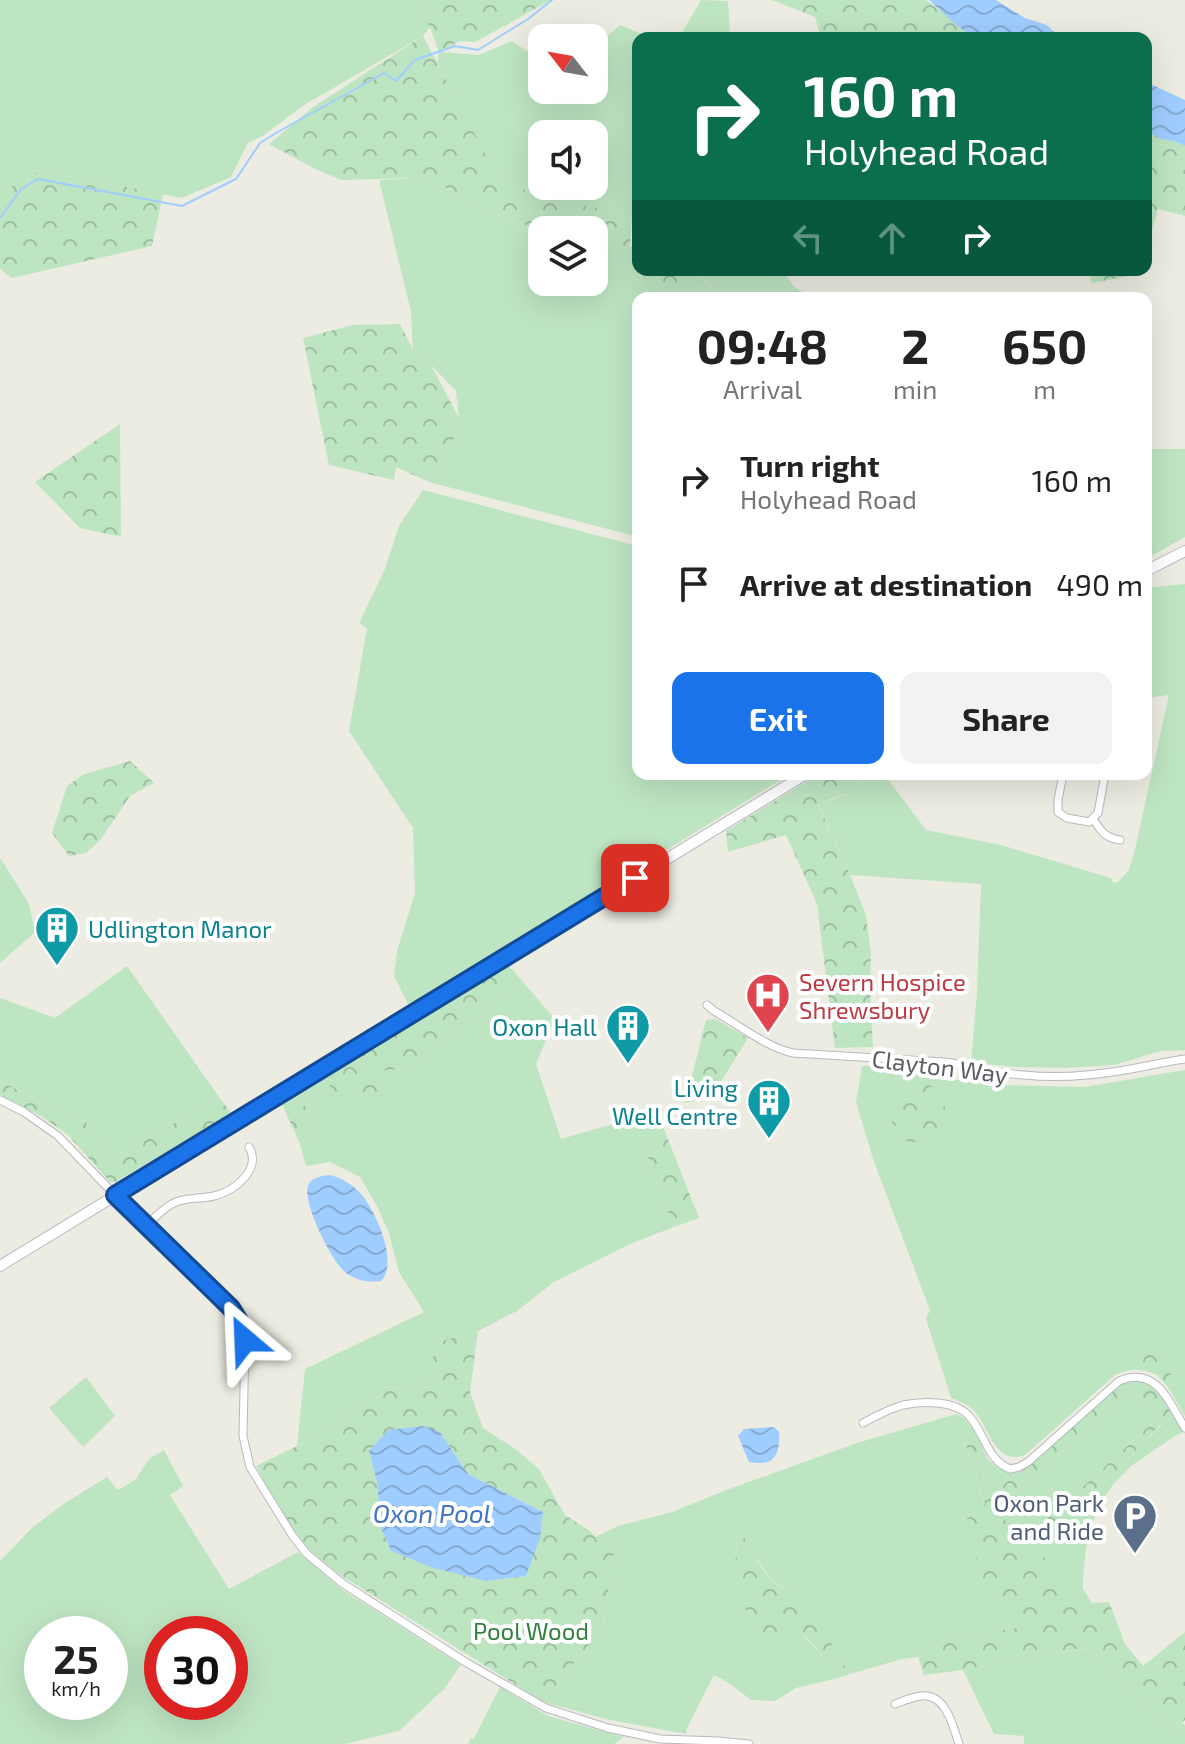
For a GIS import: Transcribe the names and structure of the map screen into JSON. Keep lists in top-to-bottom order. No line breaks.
{"streets":{"street":["Clayton Way"]},"water":["Oxon Pool"],"parks":["Pool Wood"],"places":{"building":["Udlington Manor","Oxon Hall","Living Well Centre"],"hospital":["Severn Hospice Shrewsbury"],"parking":["Oxon Park and Ride"]},"north":"top left","page":{"turn":["160 m","Holyhead Road"],"eta":["09:48","Arrival","2","min","650","m"],"list":[{"name":"Turn right","note":"Holyhead Road","value":"160 m"},{"name":"Arrive at destination","value":"490 m"}],"buttons":["Exit","Share"],"speed":"25 km/h","limit":"30"}}
